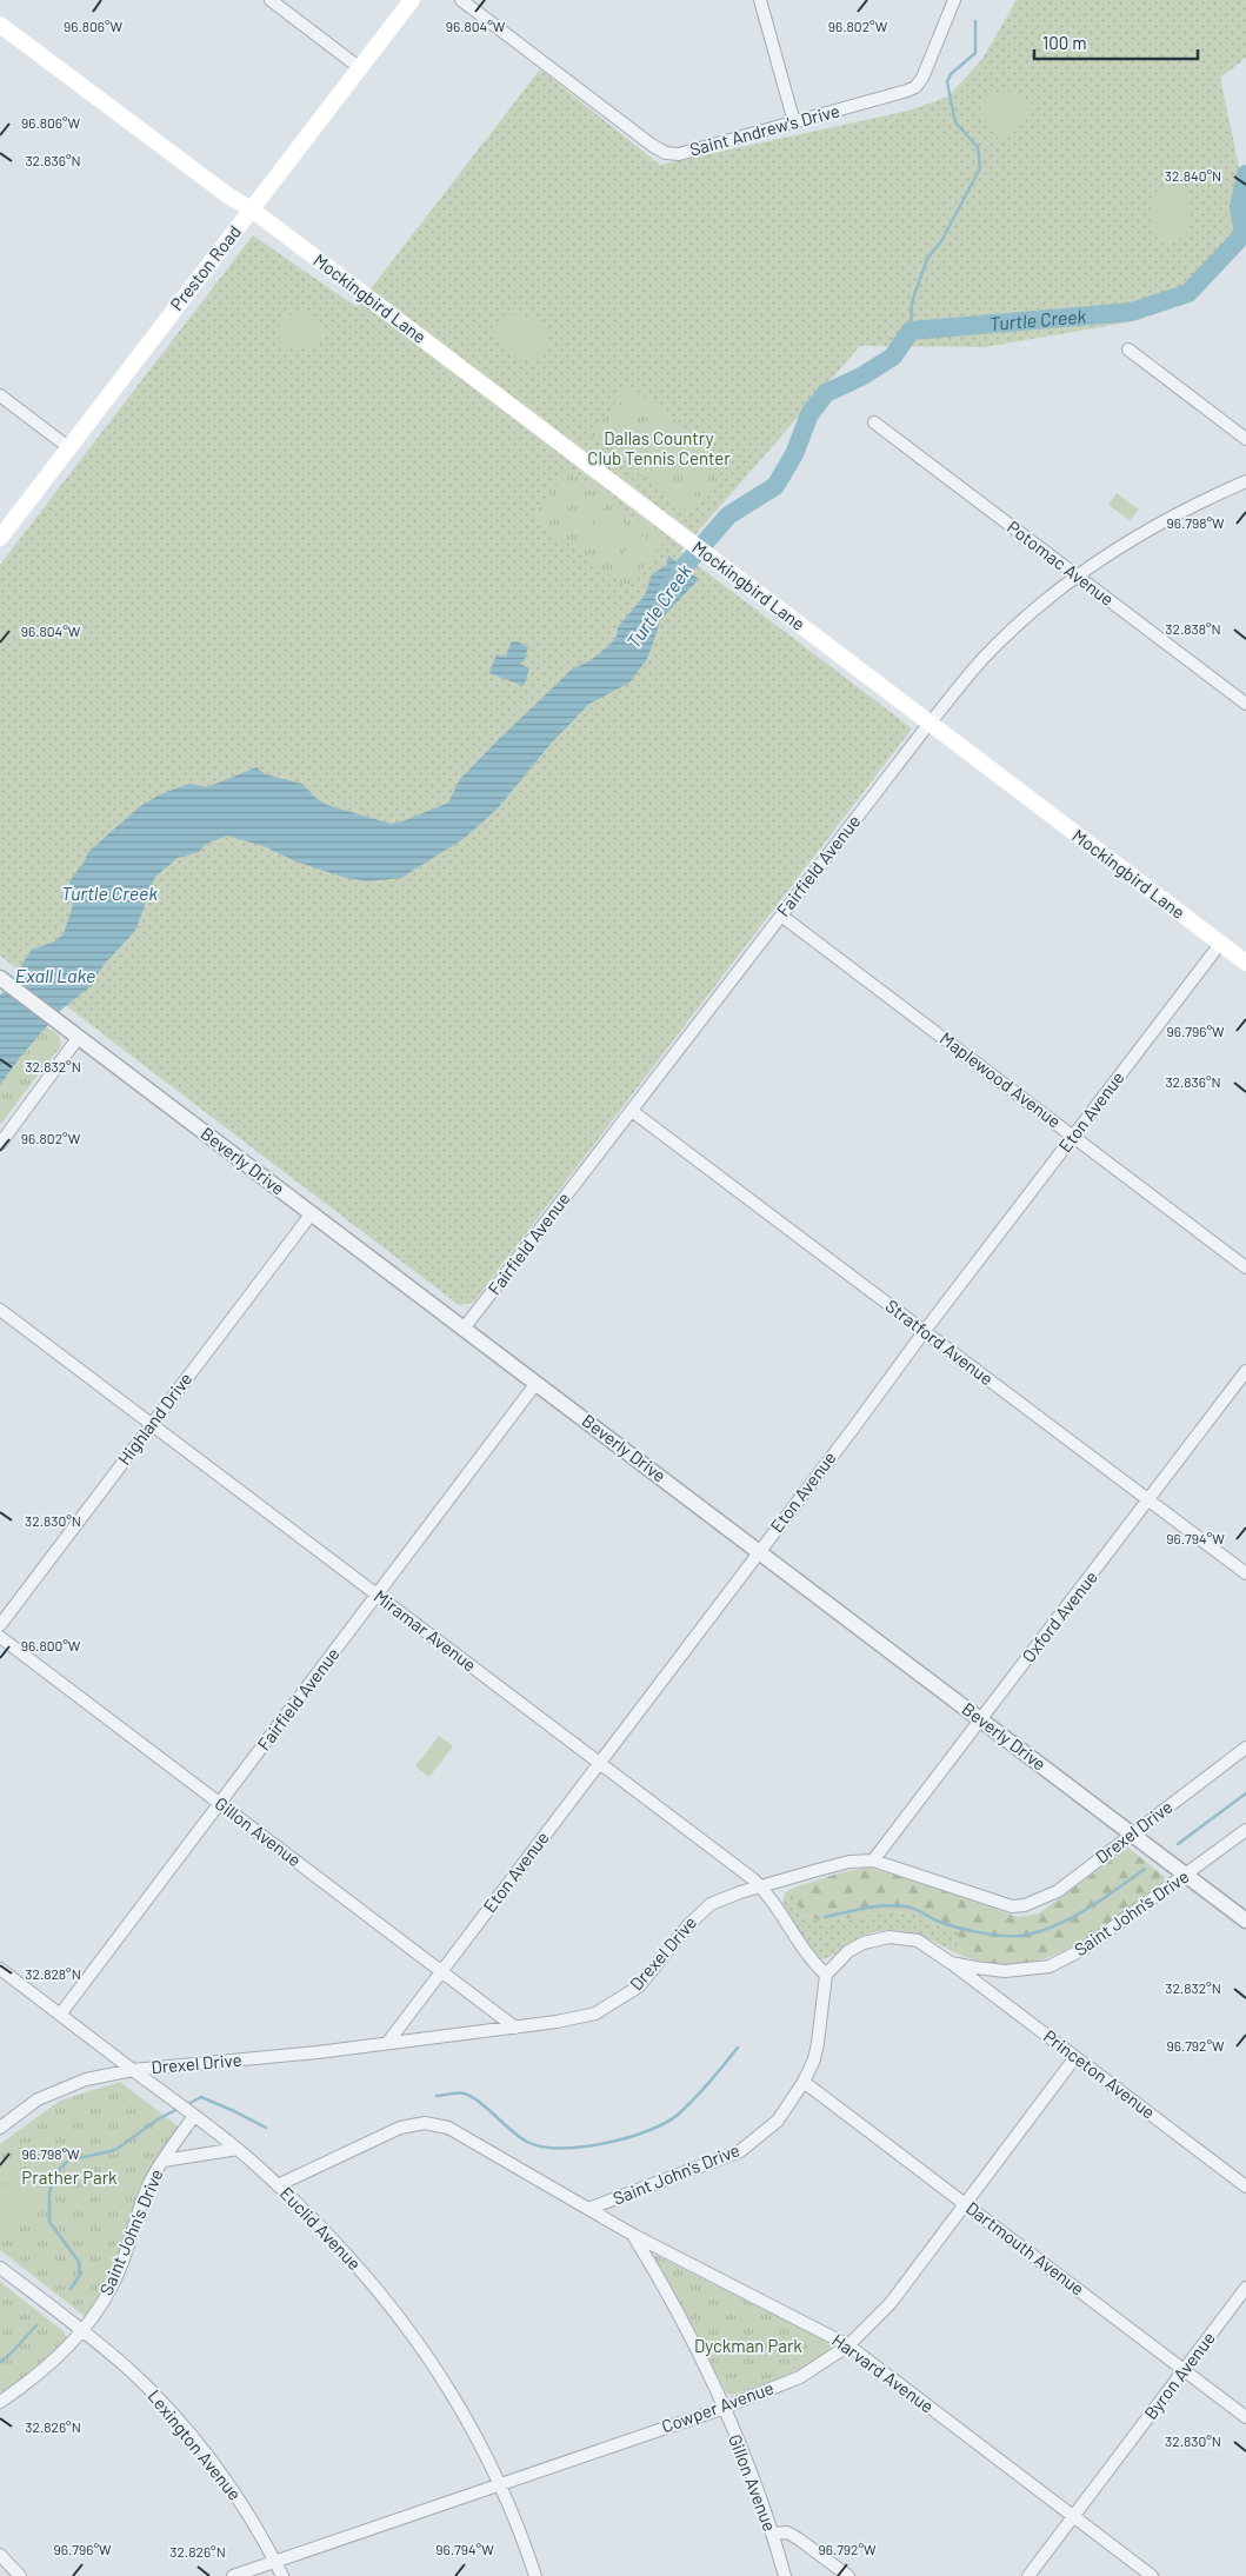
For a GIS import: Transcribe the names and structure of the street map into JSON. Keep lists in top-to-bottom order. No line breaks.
{"streets":{"main road":["Preston Road","Mockingbird Lane"],"street":["Saint Andrew's Drive","Potomac Avenue","Fairfield Avenue","Maplewood Avenue","Eton Avenue","Beverly Drive","Stratford Avenue","Highland Drive","Oxford Avenue","Miramar Avenue","Gillon Avenue","Drexel Drive","Saint John's Drive","Princeton Avenue","Euclid Avenue","Dartmouth Avenue","Harvard Avenue","Byron Avenue","Cowper Avenue","Lexington Avenue"]},"crossings":[["Preston Road","Mockingbird Lane"],["Mockingbird Lane","Fairfield Avenue"],["Mockingbird Lane","Eton Avenue"],["Potomac Avenue","Fairfield Avenue"],["Fairfield Avenue","Maplewood Avenue"],["Fairfield Avenue","Beverly Drive"],["Fairfield Avenue","Stratford Avenue"],["Fairfield Avenue","Miramar Avenue"],["Fairfield Avenue","Gillon Avenue"],["Fairfield Avenue","Euclid Avenue"],["Maplewood Avenue","Eton Avenue"],["Eton Avenue","Beverly Drive"],["Eton Avenue","Stratford Avenue"],["Eton Avenue","Miramar Avenue"],["Eton Avenue","Gillon Avenue"],["Eton Avenue","Drexel Drive"],["Beverly Drive","Highland Drive"],["Beverly Drive","Oxford Avenue"],["Beverly Drive","Drexel Drive"],["Beverly Drive","Saint John's Drive"],["Stratford Avenue","Oxford Avenue"],["Highland Drive","Miramar Avenue"],["Oxford Avenue","Drexel Drive"],["Miramar Avenue","Drexel Drive"],["Miramar Avenue","Saint John's Drive"],["Gillon Avenue","Drexel Drive"],["Gillon Avenue","Harvard Avenue"],["Gillon Avenue","Cowper Avenue"],["Drexel Drive","Euclid Avenue"],["Saint John's Drive","Princeton Avenue"],["Saint John's Drive","Euclid Avenue"],["Saint John's Drive","Dartmouth Avenue"],["Saint John's Drive","Harvard Avenue"],["Saint John's Drive","Lexington Avenue"],["Princeton Avenue","Cowper Avenue"],["Euclid Avenue","Cowper Avenue"],["Dartmouth Avenue","Byron Avenue"],["Dartmouth Avenue","Cowper Avenue"],["Harvard Avenue","Byron Avenue"],["Harvard Avenue","Cowper Avenue"],["Cowper Avenue","Lexington Avenue"]],"water":["Turtle Creek","Exall Lake"],"parks":["Dallas Country Club Tennis Center","Prather Park","Dyckman Park"],"scale_bar":"100 m","coordinates":["96.806°W","96.804°W","96.802°W","32.836°N","32.840°N","96.798°W","32.838°N","96.796°W","32.832°N","32.830°N","96.794°W","96.800°W","32.828°N","96.792°W","32.826°N"]}
